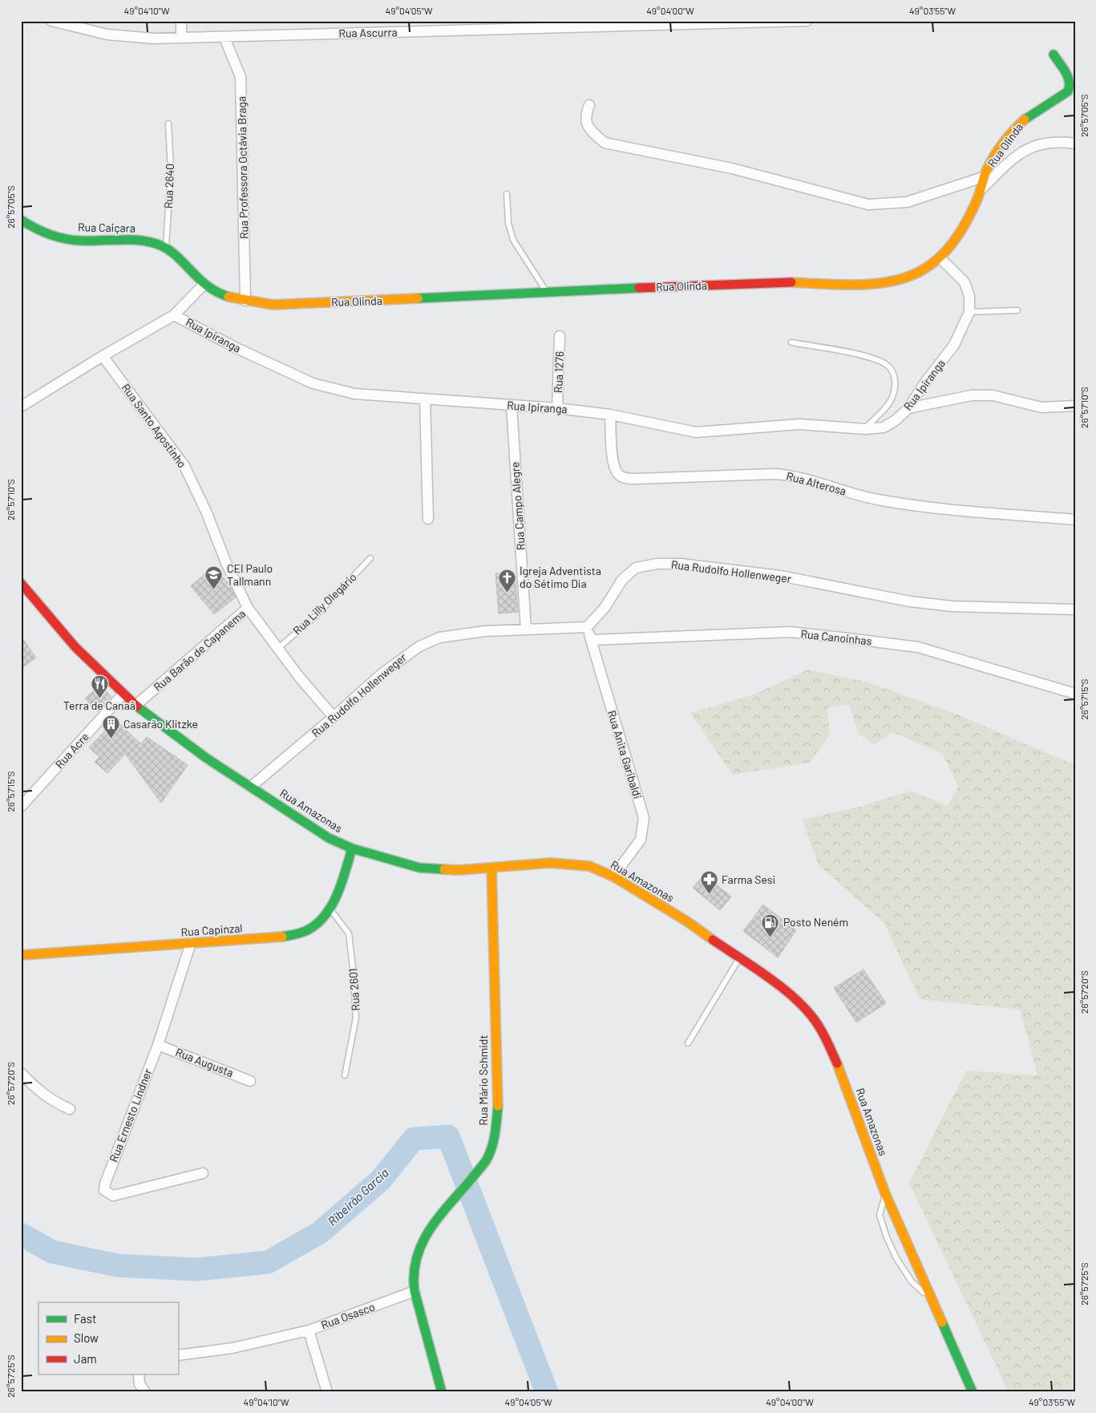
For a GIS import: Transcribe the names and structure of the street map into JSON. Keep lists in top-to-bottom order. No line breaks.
{"streets":{"street":["Rua Ascurra","Rua Olinda","Rua Professora Octávia Braga","Rua Caiçara","Rua Ipiranga","Rua 1276","Rua Santo Agostinho","Rua Alterosa","Rua Campo Alegre","Rua Rudolfo Hollenweger","Rua Canoinhas","Rua Barão de Capanema","Rua Acre","Rua Anita Garibaldi","Rua Amazonas","Rua Capinzal","Rua Augusta","Rua Mário Schmidt","Rua Ernesto Lindner","Rua Osasco"],"lane":["Rua 2640","Rua Lilly Olegário","Rua 2601"]},"crossings":[["Rua Ascurra","Rua Professora Octávia Braga"],["Rua Olinda","Rua Professora Octávia Braga"],["Rua Olinda","Rua Caiçara"],["Rua Olinda","Rua Ipiranga"],["Rua 2640","Rua Caiçara"],["Rua Ipiranga","Rua 1276"],["Rua Ipiranga","Rua Santo Agostinho"],["Rua Ipiranga","Rua Alterosa"],["Rua Ipiranga","Rua Campo Alegre"],["Rua Santo Agostinho","Rua Barão de Capanema"],["Rua Campo Alegre","Rua Rudolfo Hollenweger"],["Rua Rudolfo Hollenweger","Rua Barão de Capanema"],["Rua Rudolfo Hollenweger","Rua Anita Garibaldi"],["Rua Rudolfo Hollenweger","Rua Amazonas"],["Rua Lilly Olegário","Rua Barão de Capanema"],["Rua Canoinhas","Rua Anita Garibaldi"],["Rua Barão de Capanema","Rua Amazonas"],["Rua Acre","Rua Amazonas"],["Rua Anita Garibaldi","Rua Amazonas"],["Rua Amazonas","Rua Capinzal"],["Rua Amazonas","Rua Mário Schmidt"],["Rua Capinzal","Rua 2601"],["Rua Capinzal","Rua Ernesto Lindner"],["Rua Augusta","Rua Ernesto Lindner"],["Rua Mário Schmidt","Rua Osasco"]],"water":["Ribeirão Garcia"],"places":{"school or university":["CEI Paulo Tallmann"],"church":["Igreja Adventista do Sétimo Dia"],"restaurant":["Terra de Canaã"],"building":["Casarão Klitzke"],"pharmacy":["Farma Sesi"],"fuel station":["Posto Neném"]},"legend":["Fast","Slow","Jam"],"coordinates":["49°04'10\"W","49°04'05\"W","49°04'00\"W","49°03'55\"W","26°57'05\"S","26°57'10\"S","26°57'15\"S","26°57'20\"S","26°57'25\"S"]}
